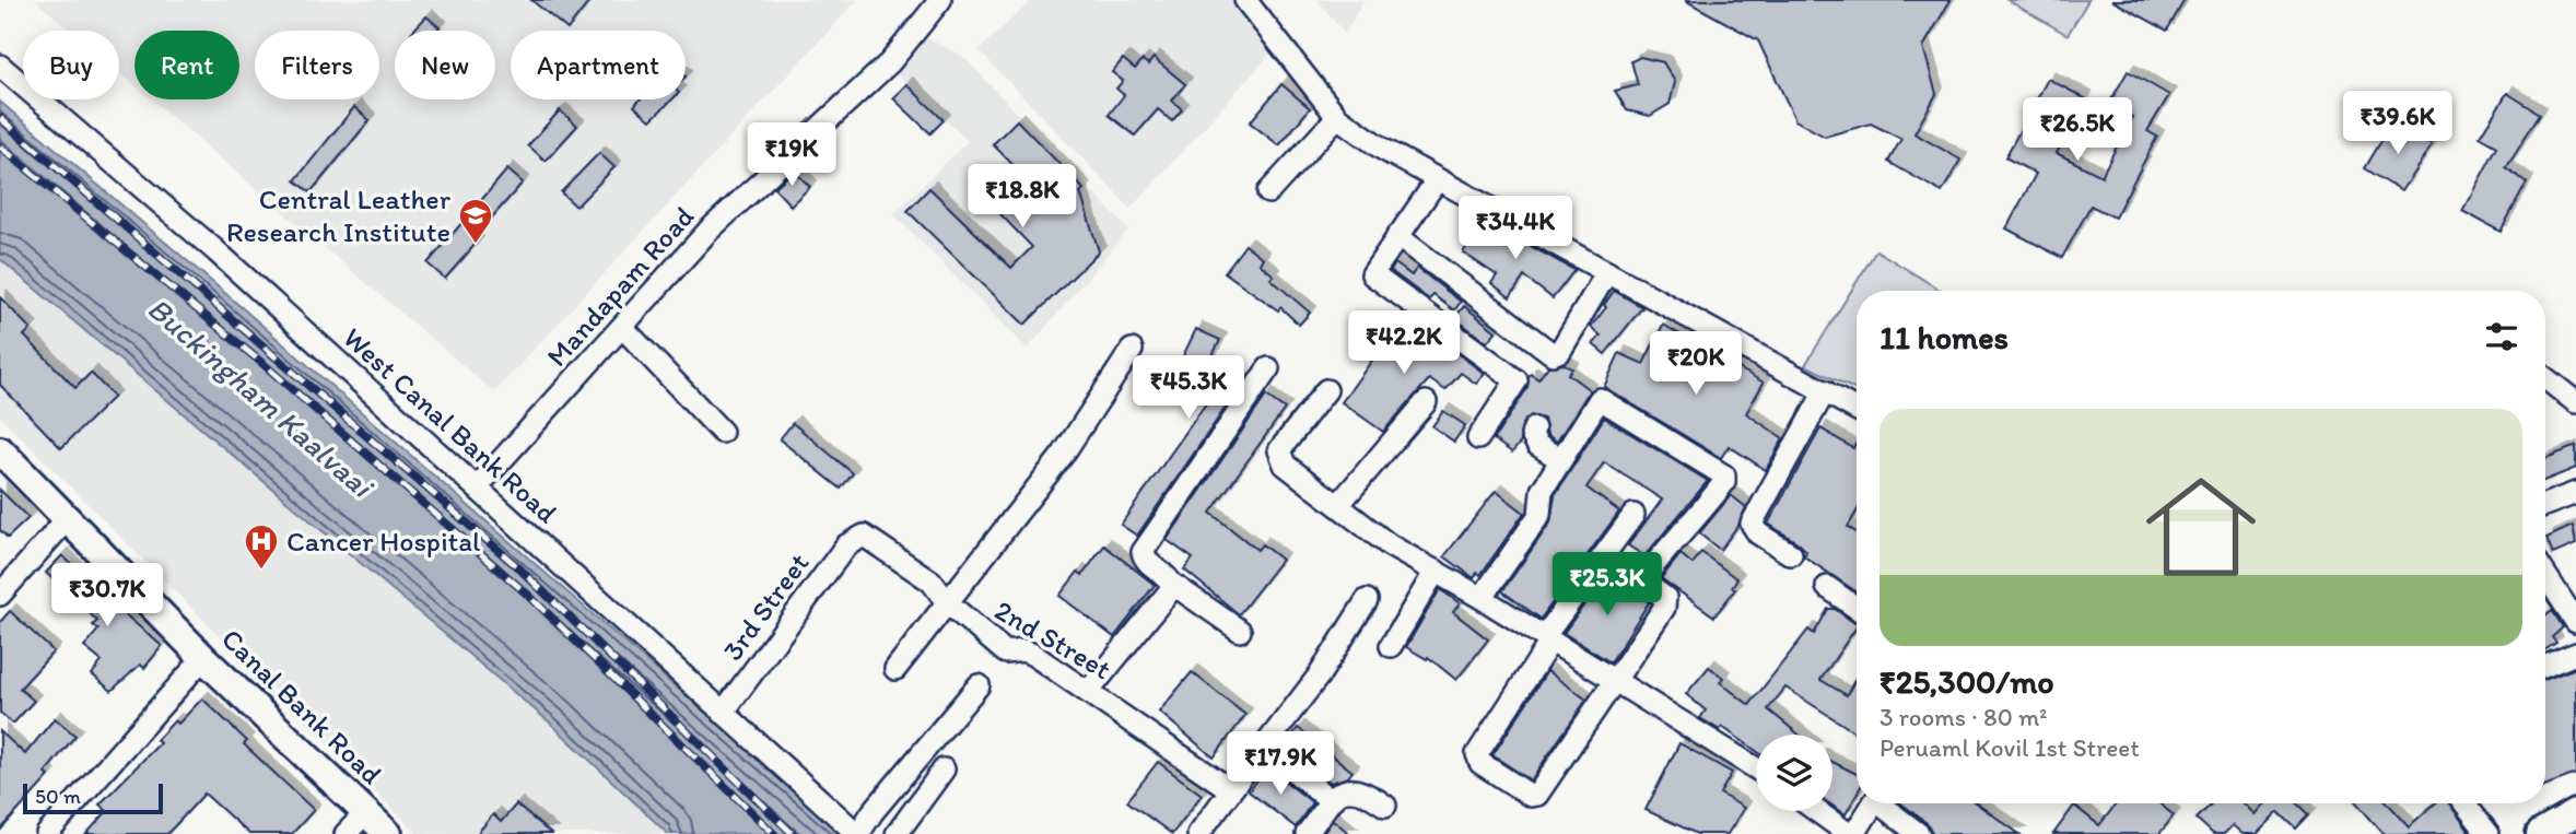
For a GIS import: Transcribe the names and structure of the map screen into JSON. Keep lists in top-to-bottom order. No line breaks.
{"streets":{"street":["Mandapam Road","West Canal Bank Road","3rd Street","2nd Street","Canal Bank Road"]},"crossings":[["Mandapam Road","West Canal Bank Road"],["West Canal Bank Road","3rd Street"],["3rd Street","2nd Street"]],"water":["Buckingham Kaalvaai"],"places":{"school or university":["Central Leather Research Institute"],"hospital":["Cancer Hospital"]},"scale_bar":"50 m","page":{"chip":["Buy","Rent","Filters","New","Apartment"],"price":["₹39.6K","₹26.5K","₹19K","₹18.8K","₹34.4K","₹42.2K","₹20K","₹45.3K","₹25.3K","₹30.7K","₹17.9K"],"heading":"11 homes","list":[{"name":"₹25,300/mo","note":"3 rooms · 80 m² · Peruaml Kovil 1st Street"}],"scale":"50 m"}}
